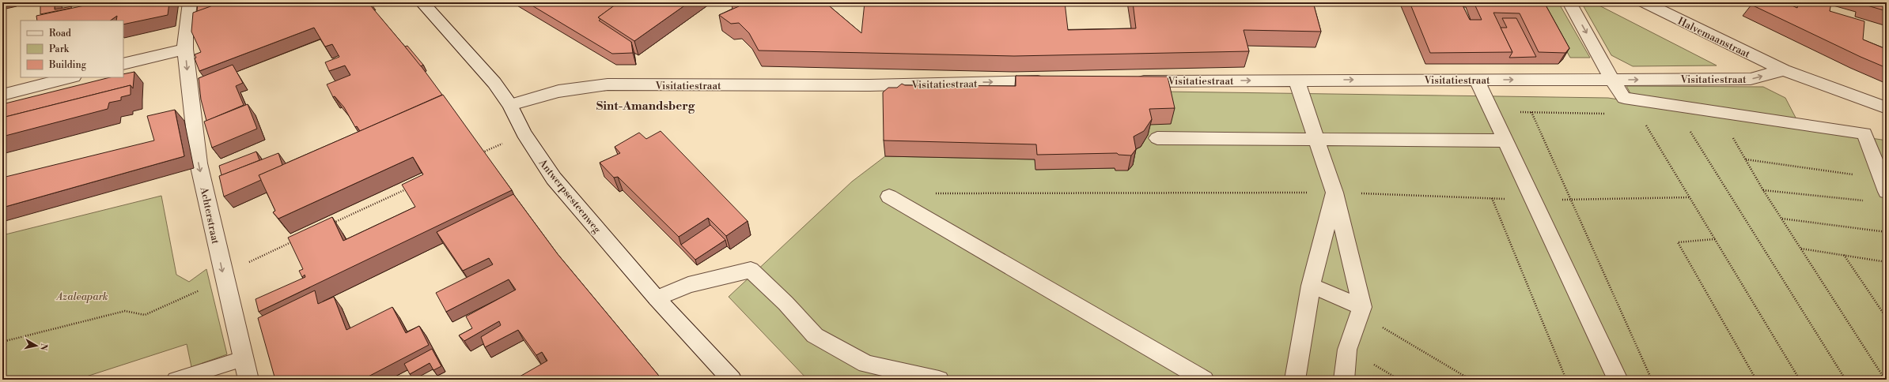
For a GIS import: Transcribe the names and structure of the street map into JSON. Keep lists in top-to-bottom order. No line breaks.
{"streets":{"street":["Halvemaanstraat","Visitatiestraat","Antwerpsesteenweg","Achterstraat"]},"crossings":[["Halvemaanstraat","Visitatiestraat"],["Visitatiestraat","Antwerpsesteenweg"]],"one_way":["Visitatiestraat","Achterstraat"],"districts":["Sint-Amandsberg"],"parks":["Azaleapark"],"legend":["Road","Park","Building"],"north":"right"}
